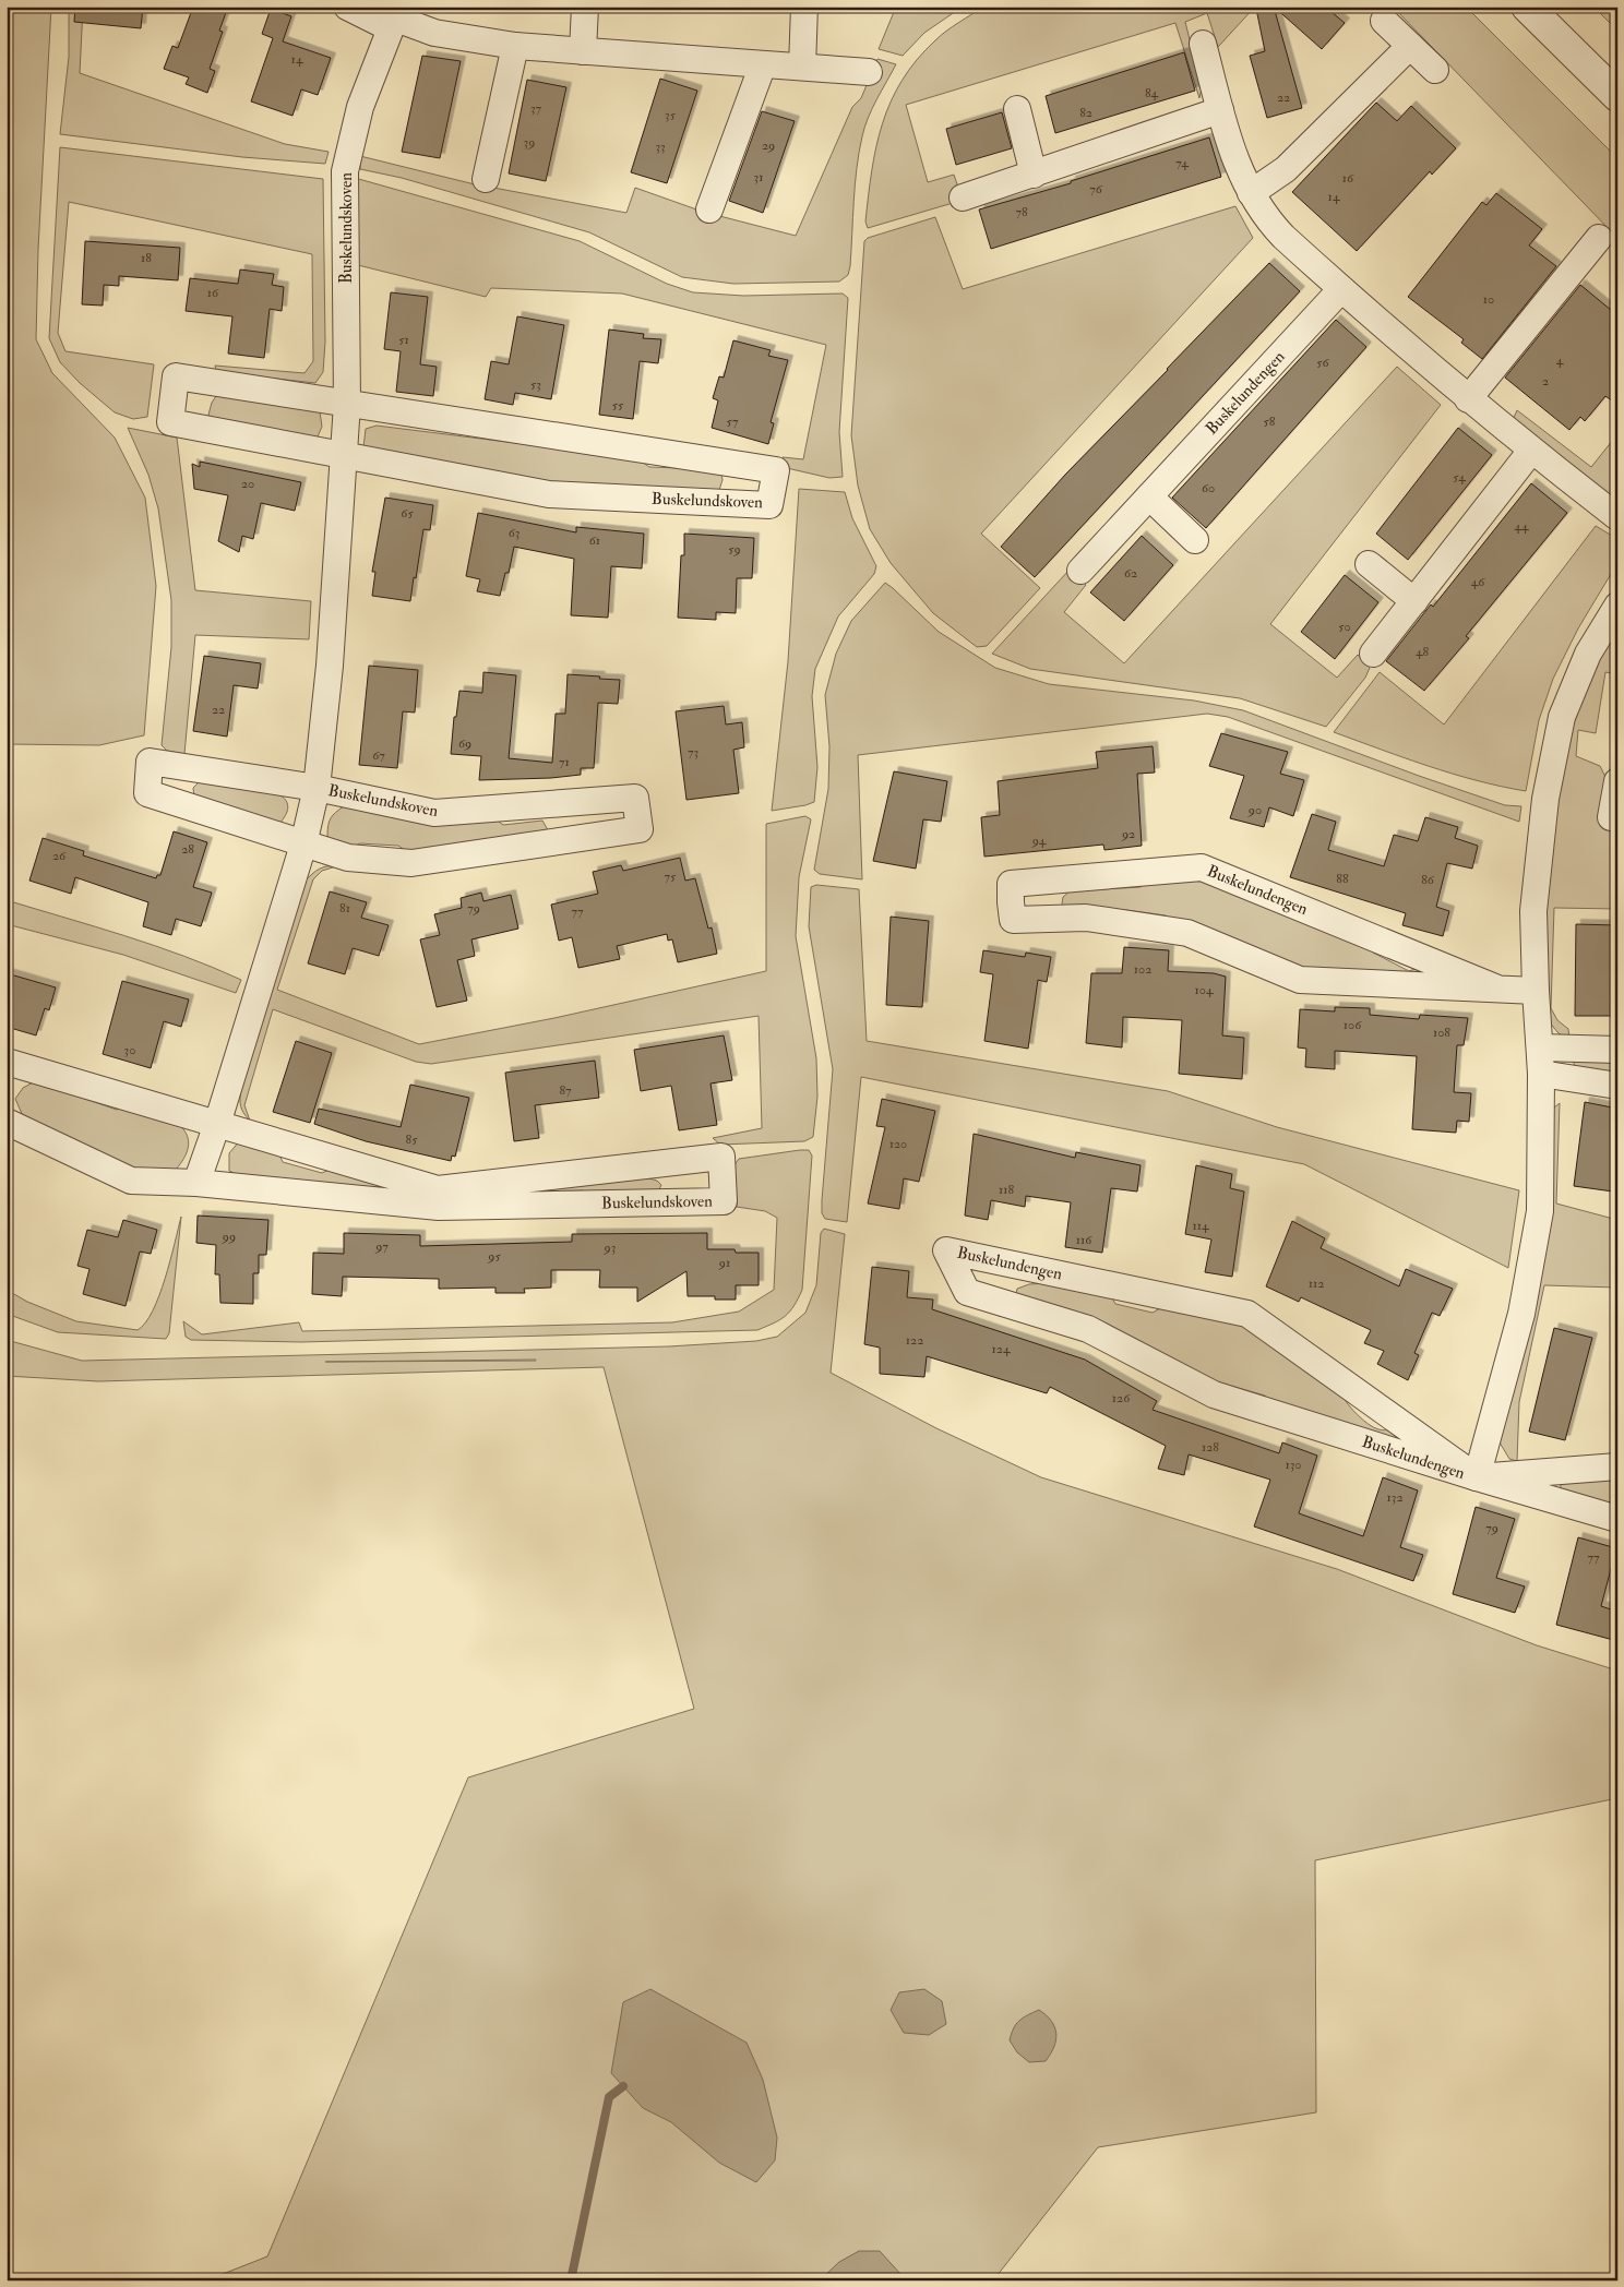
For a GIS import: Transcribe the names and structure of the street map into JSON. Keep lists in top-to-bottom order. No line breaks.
{"streets":{"street":["Buskelundskoven","Buskelundengen"]},"house_numbers":["14","84","22","37","82","35","39","29","33","74","31","16","76","14","78","18","16","10","51","4","56","2","53","55","57","58","54","20","60","65","44","63","61","59","62","46","50","48","22","69","73","67","71","90","92","94","28","26","75","88","86","81","79","77","102","104","106","108","30","87","85","120","118","114","99","116","97","93","95","91","112","122","124","126","128","130","132","79","77"]}
